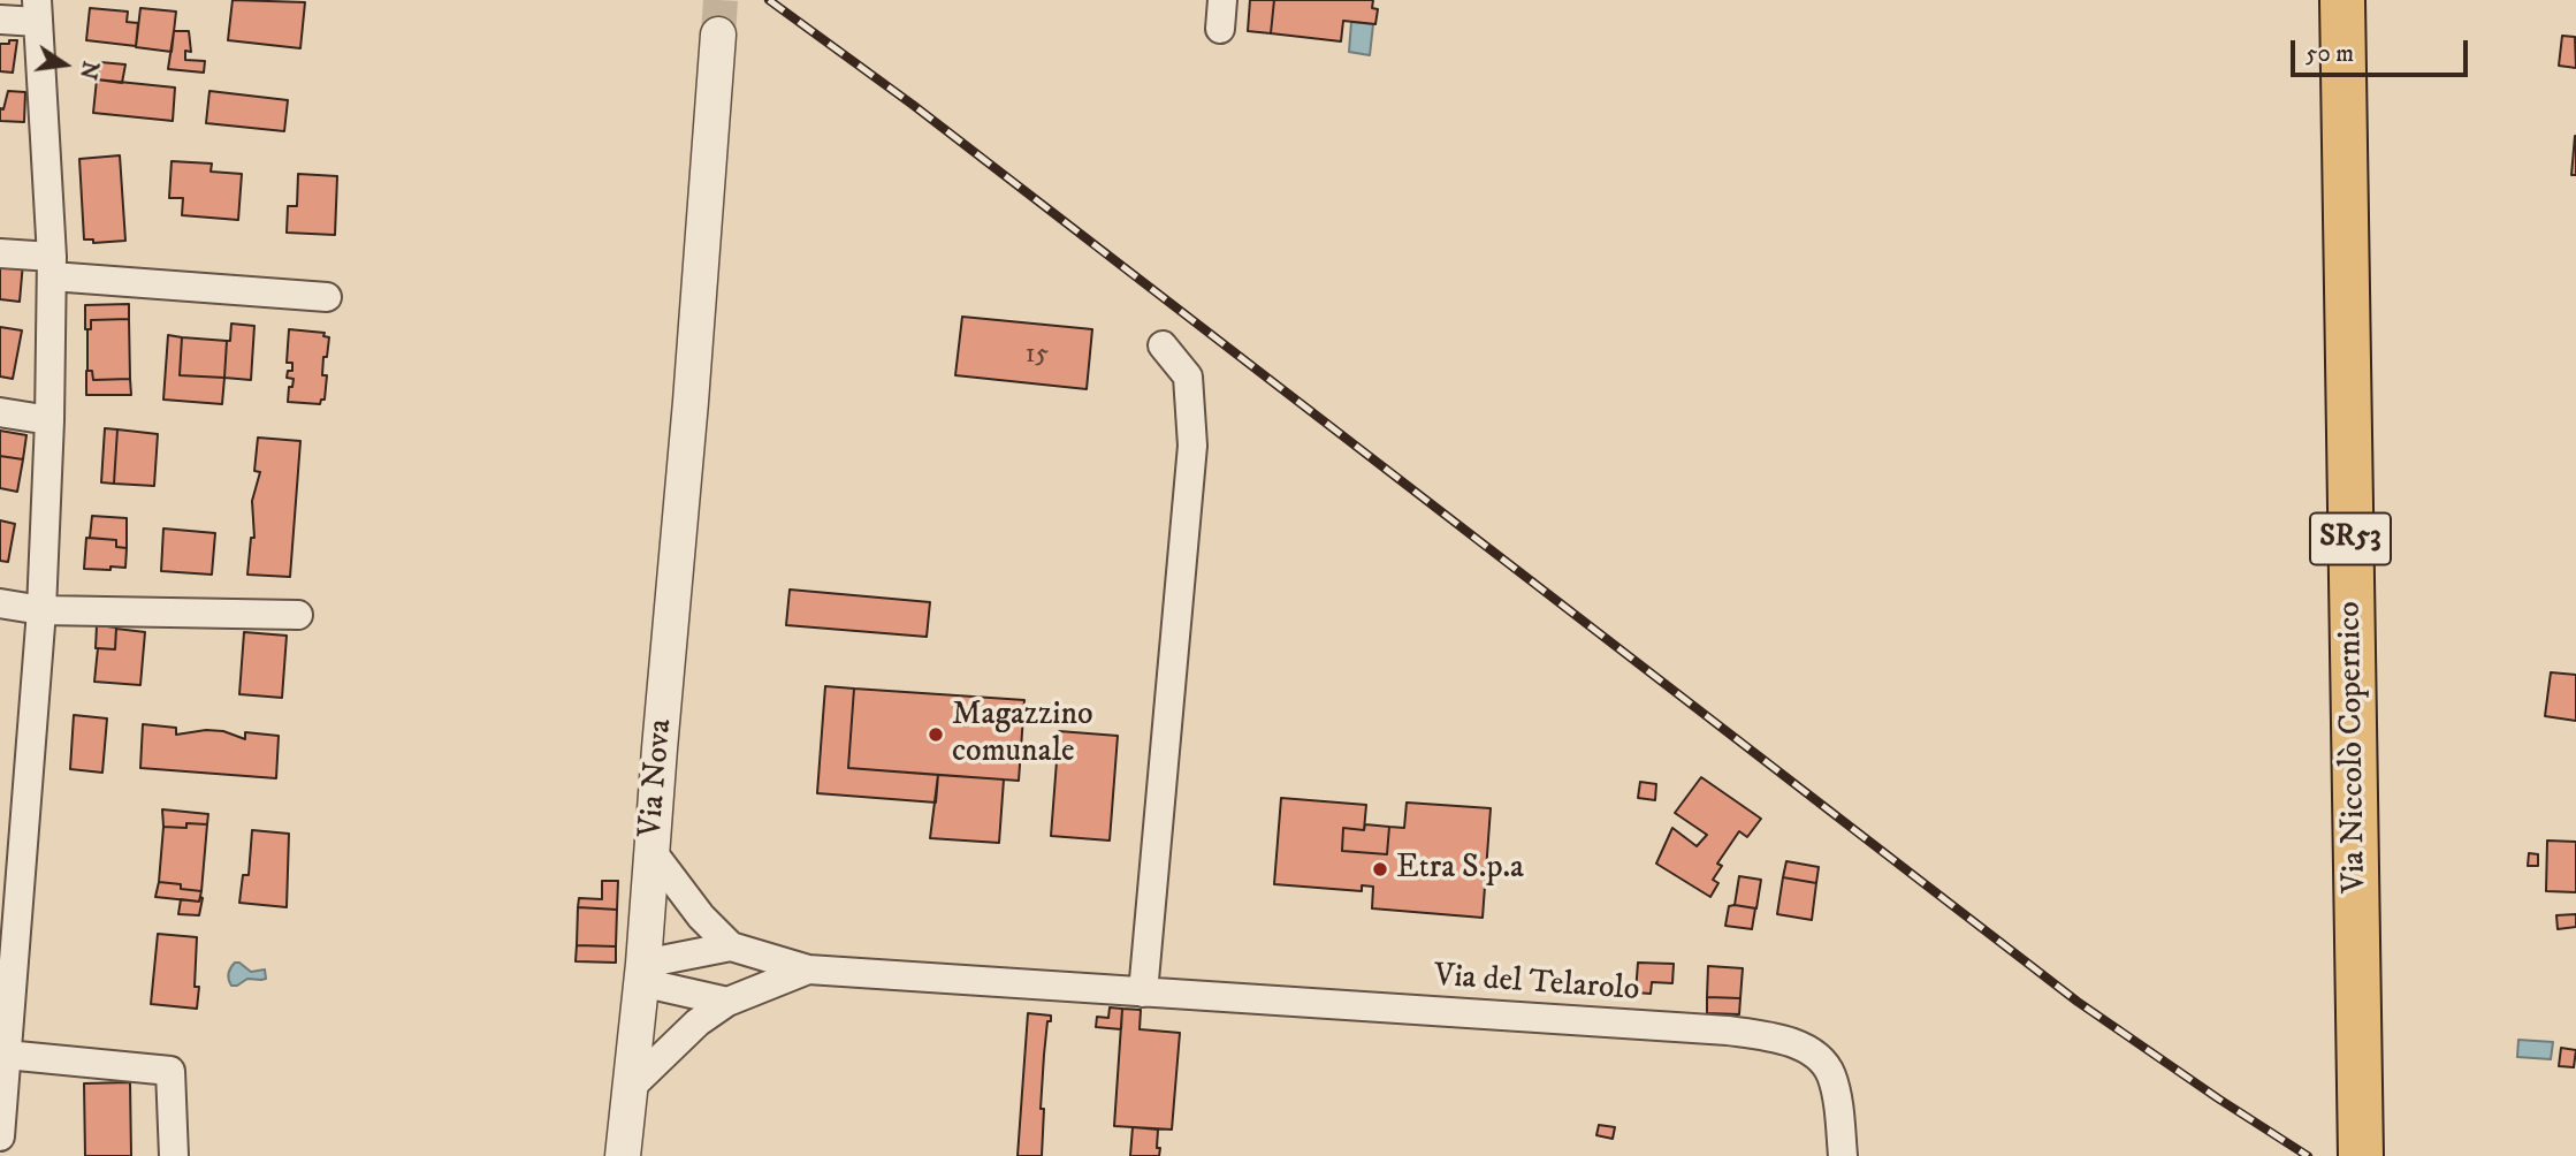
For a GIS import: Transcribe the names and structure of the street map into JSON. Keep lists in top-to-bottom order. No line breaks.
{"streets":{"highway":["SR53","Via Niccolò Copernico"],"street":["Via Nova","Via del Telarolo"]},"places":["Magazzino comunale","Etra S.p.a"],"house_numbers":["15"],"scale_bar":"50 m","north":"right"}
